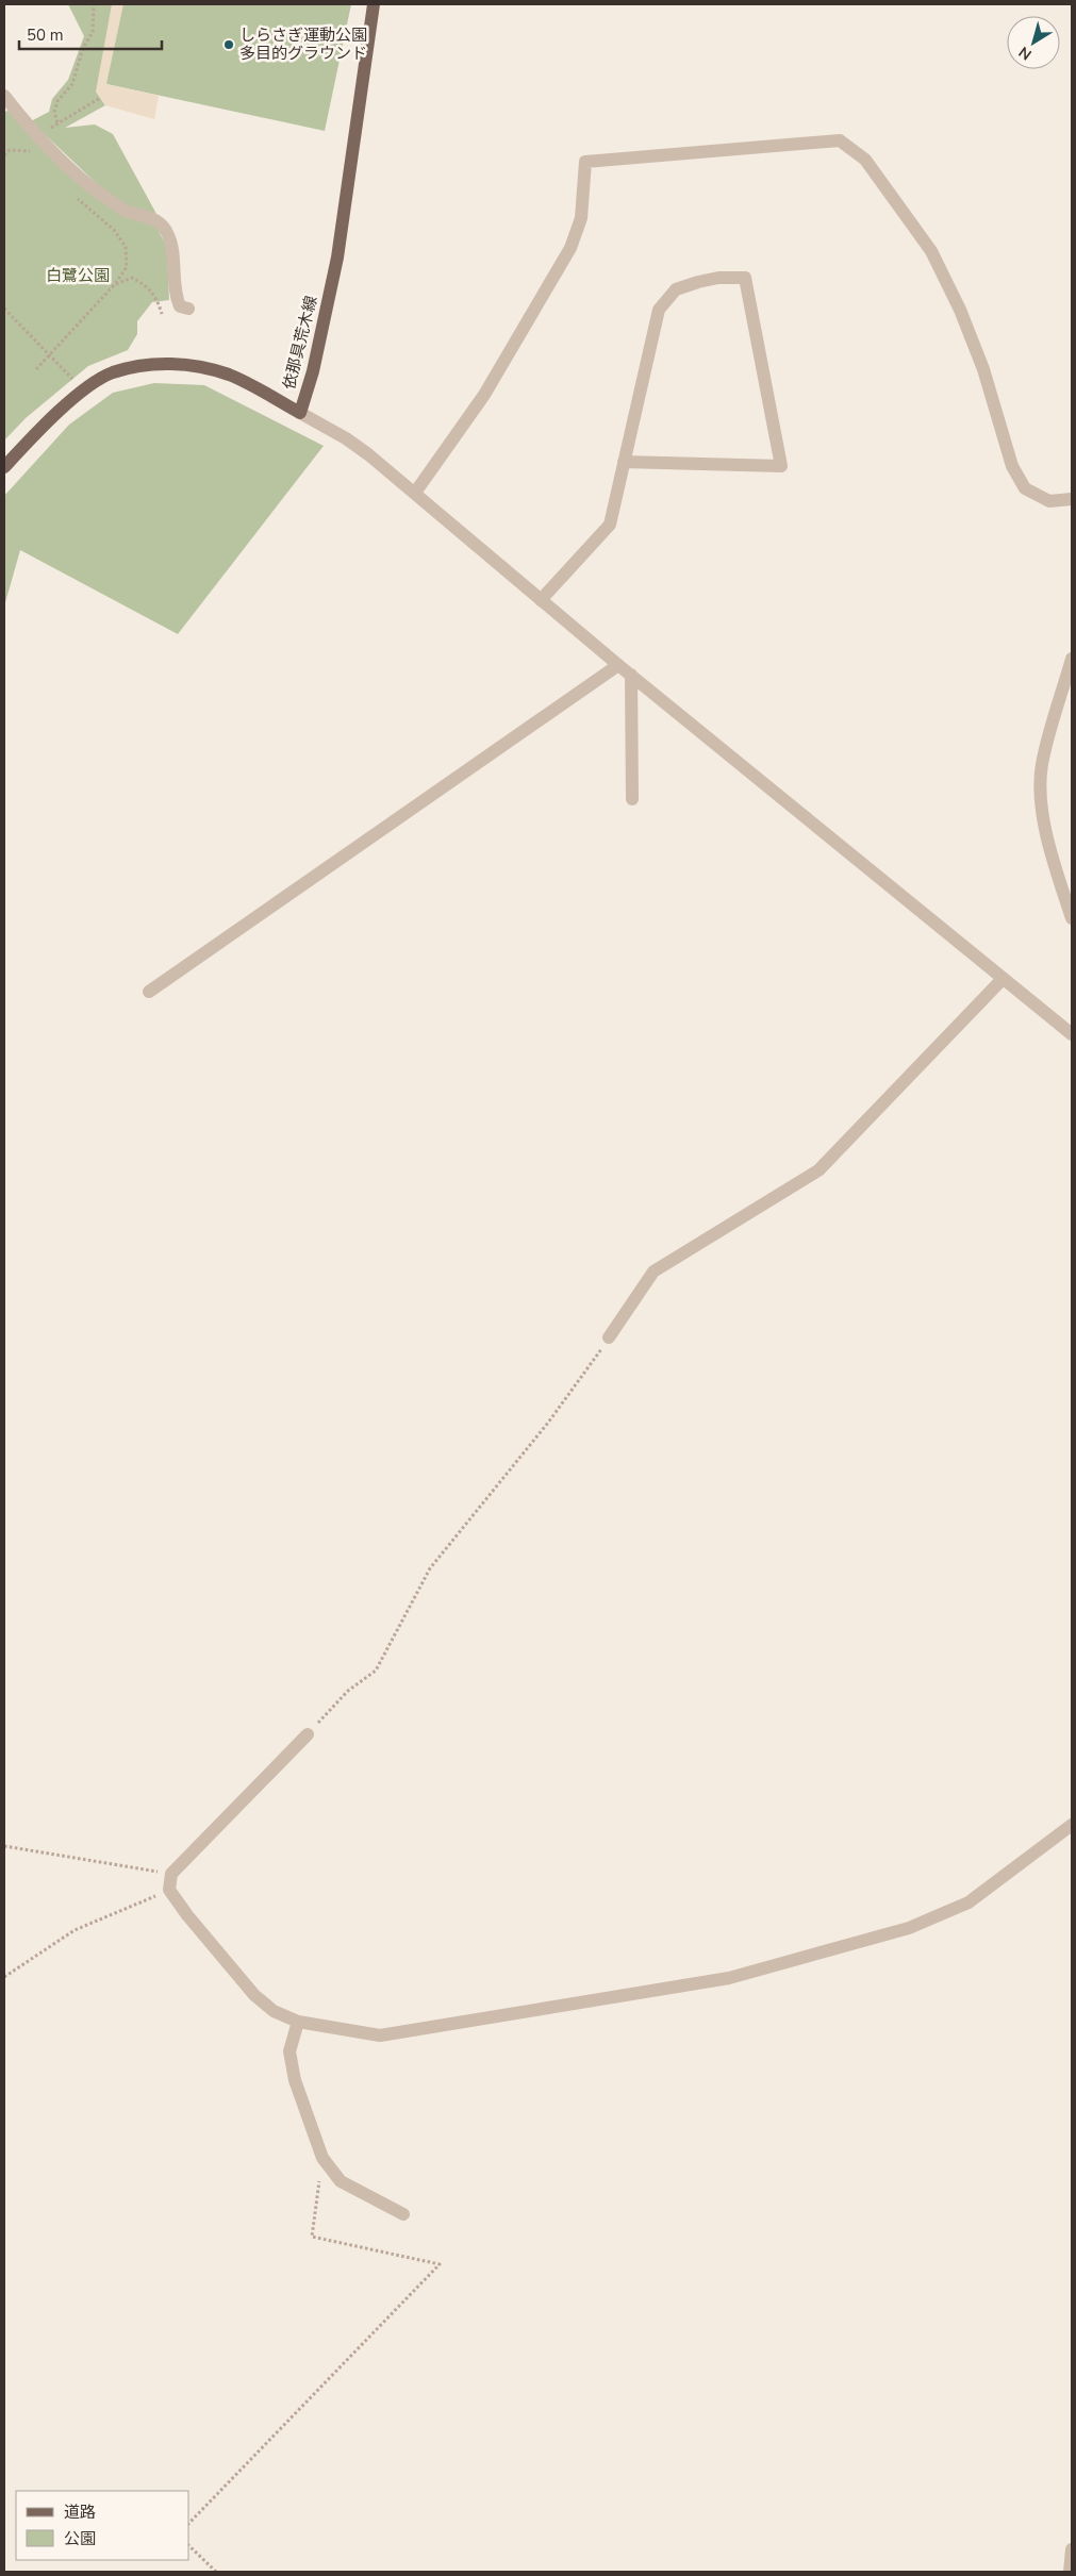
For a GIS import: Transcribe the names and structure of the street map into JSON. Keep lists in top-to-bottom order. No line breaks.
{"streets":{"main road":["依那具荒木線"]},"parks":["白鷺公園"],"places":["しらさぎ運動公園 多目的グラウンド"],"legend":["道路","公園"],"scale_bar":"50 m","north":"bottom left"}
